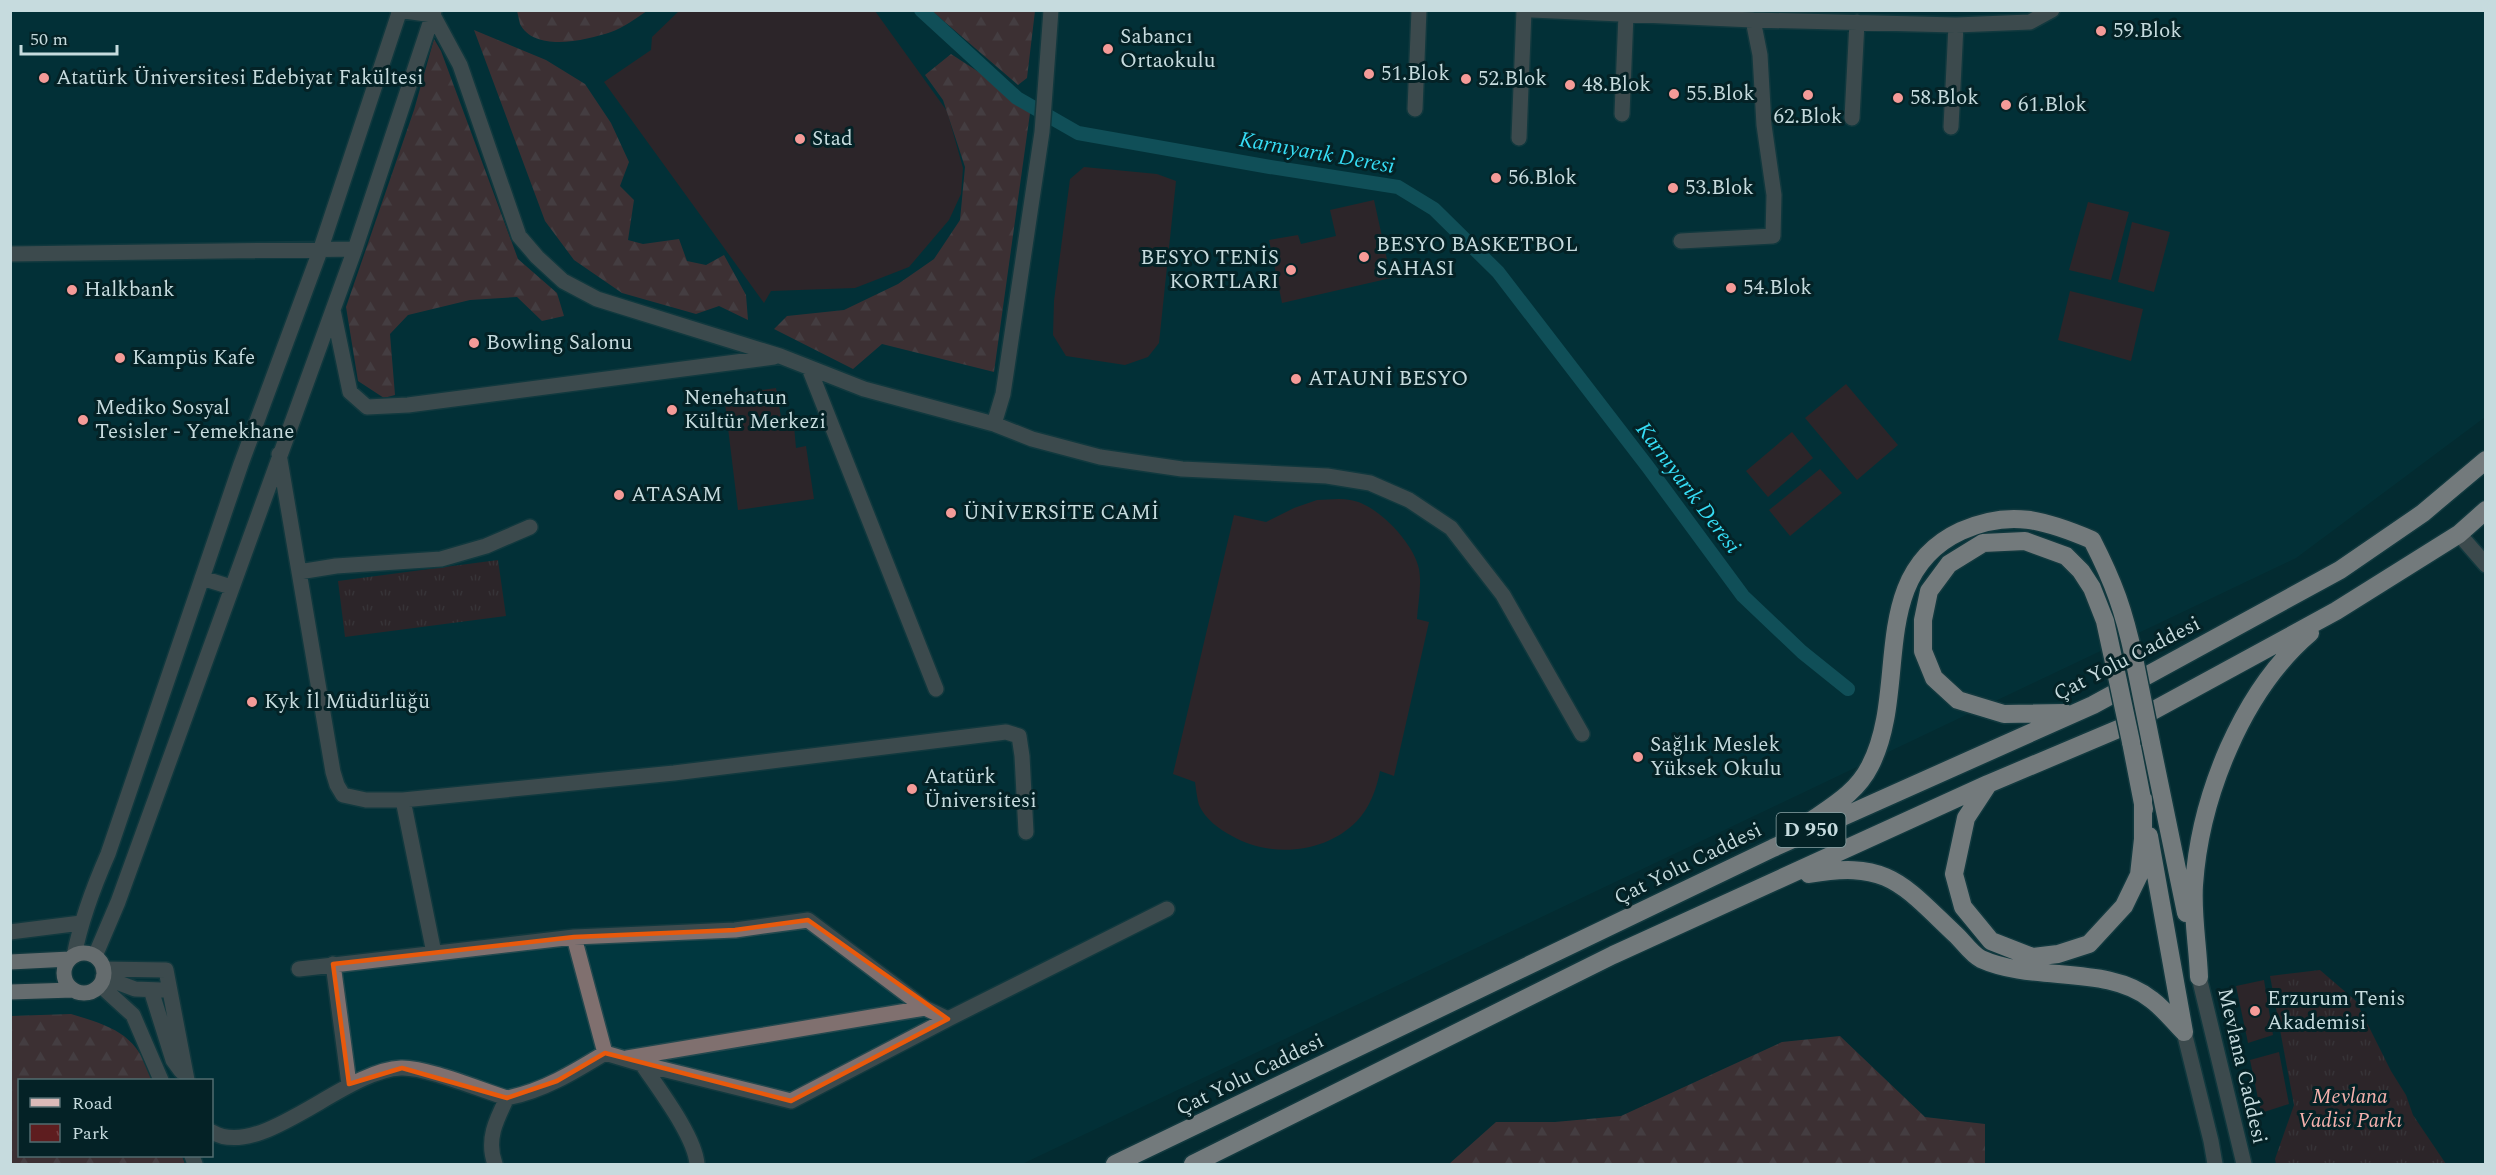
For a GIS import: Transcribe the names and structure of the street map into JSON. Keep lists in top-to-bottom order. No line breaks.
{"streets":{"highway":["Çat Yolu Caddesi","D 950"],"street":["Mevlana Caddesi"]},"water":["Karnıyarık Deresi"],"parks":["Mevlana Vadisi Parkı"],"places":["59.Blok","Sabancı Ortaokulu","51.Blok","Atatürk Üniversitesi Edebiyat Fakültesi","52.Blok","48.Blok","55.Blok","62.Blok","58.Blok","61.Blok","Stad","56.Blok","53.Blok","BESYO BASKETBOL SAHASI","BESYO TENİS KORTLARI","54.Blok","Halkbank","Bowling Salonu","Kampüs Kafe","ATAUNİ BESYO","Nenehatun Kültür Merkezi","Mediko Sosyal Tesisler - Yemekhane","ATASAM","ÜNİVERSİTE CAMİ","Kyk İl Müdürlüğü","Sağlık Meslek Yüksek Okulu","Atatürk Üniversitesi","Erzurum Tenis Akademisi"],"legend":["Road","Park"],"scale_bar":"50 m"}
